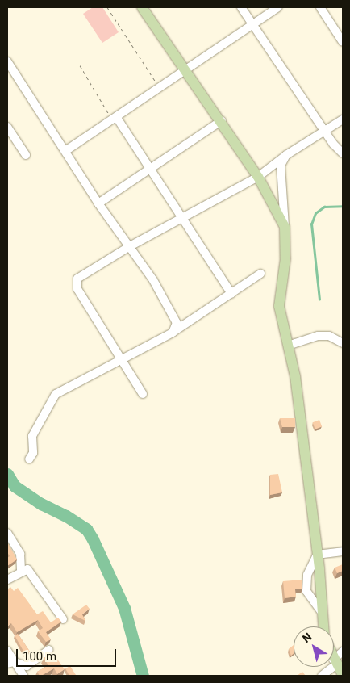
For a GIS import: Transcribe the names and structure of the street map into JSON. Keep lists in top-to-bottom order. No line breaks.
{"scale_bar":"100 m","north":"top left"}
